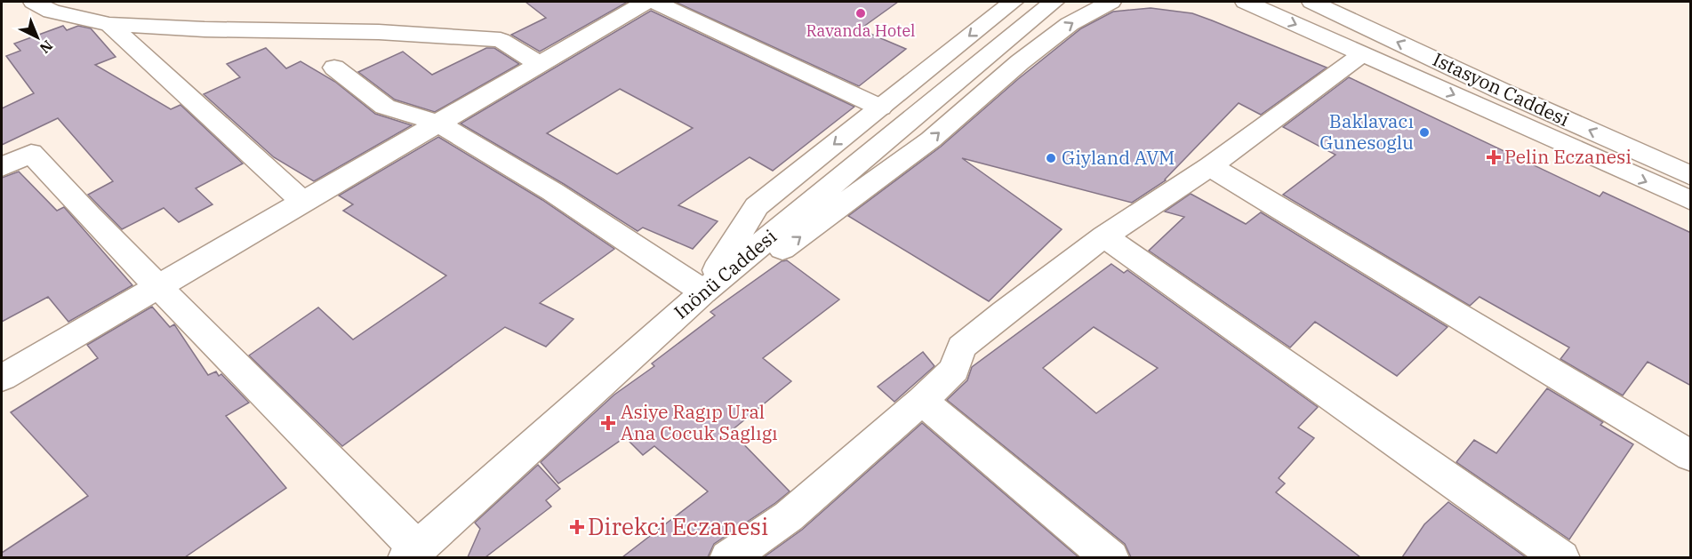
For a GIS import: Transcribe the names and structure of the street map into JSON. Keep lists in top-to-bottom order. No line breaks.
{"streets":{"street":["Istasyon Caddesi","Inönü Caddesi"]},"places":{"other":["Ravanda Hotel","Baklavacı Gunesoglu","Giyland AVM"],"health":["Pelin Eczanesi","Asiye Ragıp Ural Ana Cocuk Saglıgı","Direkci Eczanesi"]},"north":"bottom right"}
